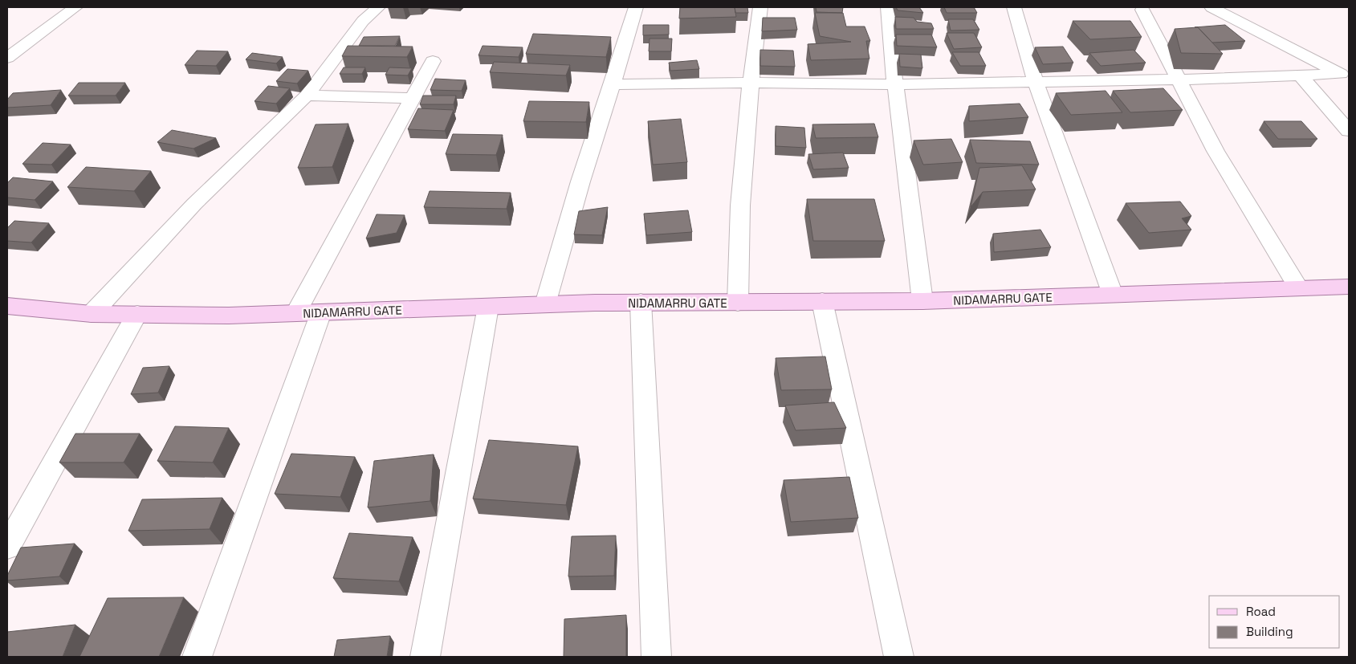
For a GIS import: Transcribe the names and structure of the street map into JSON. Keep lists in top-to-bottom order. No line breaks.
{"streets":{"main road":["NIDAMARRU GATE"]},"legend":["Road","Building"]}
